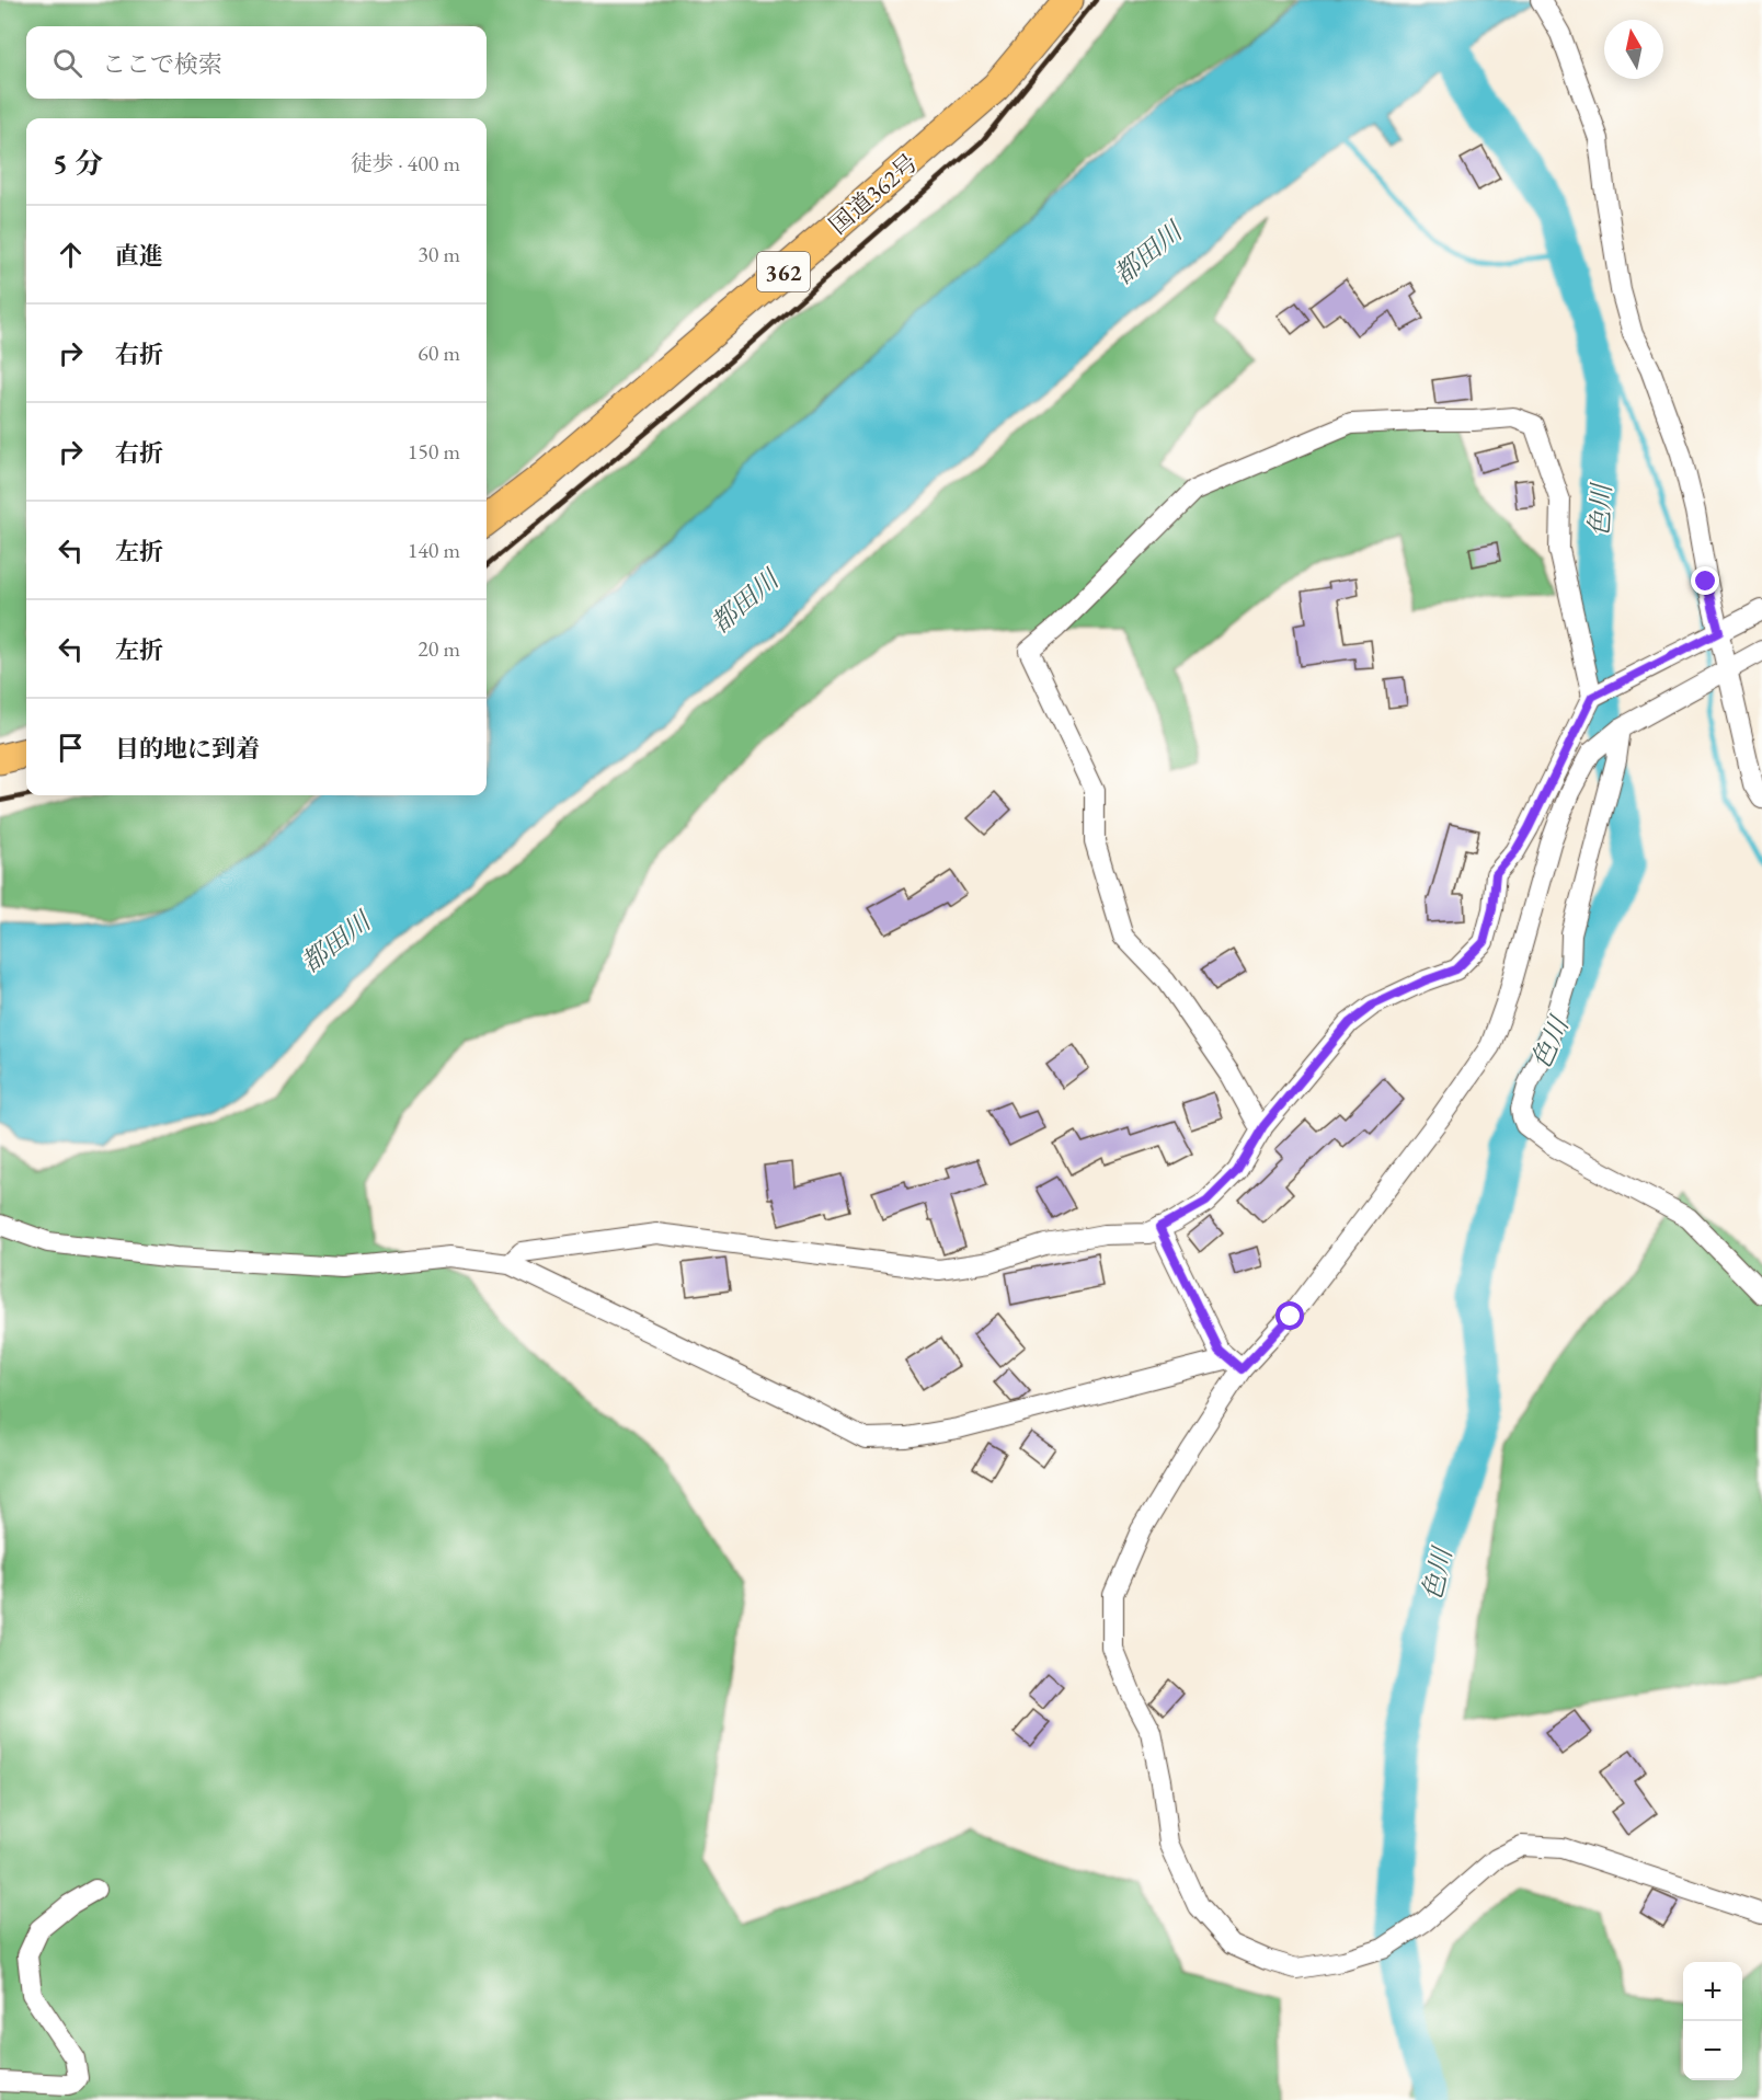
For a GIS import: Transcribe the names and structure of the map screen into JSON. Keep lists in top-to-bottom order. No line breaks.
{"streets":{"highway":["国道362号","362"]},"water":["都田川","色川"],"north":"top","page":{"search":"ここで検索","heading":["5 分","徒歩 · 400 m"],"list":[["直進","30 m"],["右折","60 m"],["右折","150 m"],["左折","140 m"],["左折","20 m"],"目的地に到着"],"map_buttons":["+","−"]}}
